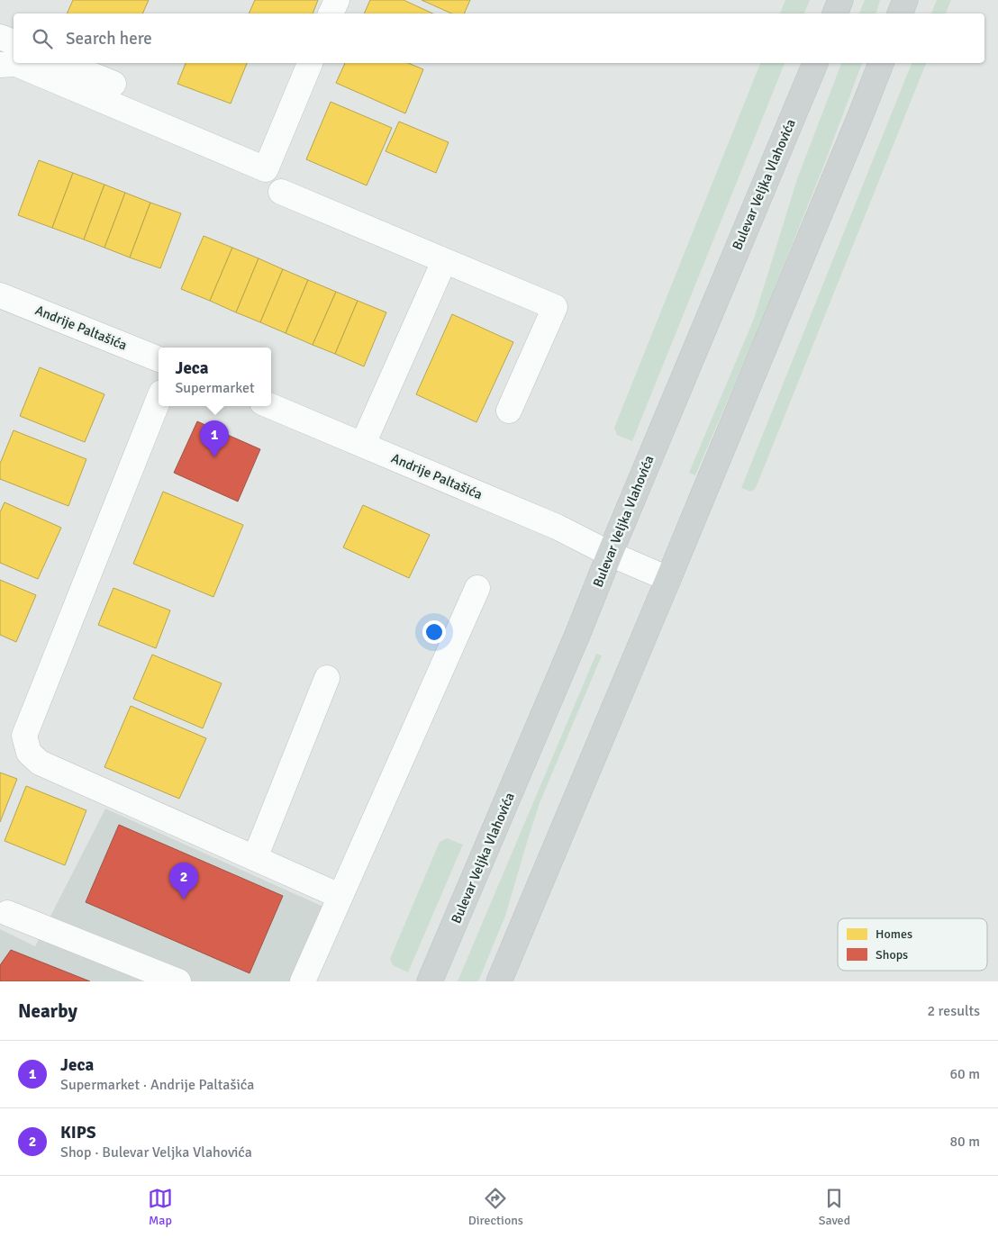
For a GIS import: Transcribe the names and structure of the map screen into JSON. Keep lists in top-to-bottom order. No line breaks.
{"streets":{"main road":["Bulevar Veljka Vlahovića"],"street":["Andrije Paltašića"]},"crossings":[["Bulevar Veljka Vlahovića","Andrije Paltašića"]],"legend":["Homes","Shops"],"page":{"search":"Search here","popup":["Jeca","Supermarket"],"pins":["1","2"],"heading":["Nearby","2 results"],"list":[{"mark":"1","name":"Jeca","note":"Supermarket · Andrije Paltašića","value":"60 m"},{"mark":"2","name":"KIPS","note":"Shop · Bulevar Veljka Vlahovića","value":"80 m"}],"nav":["Map","Directions","Saved"]}}
